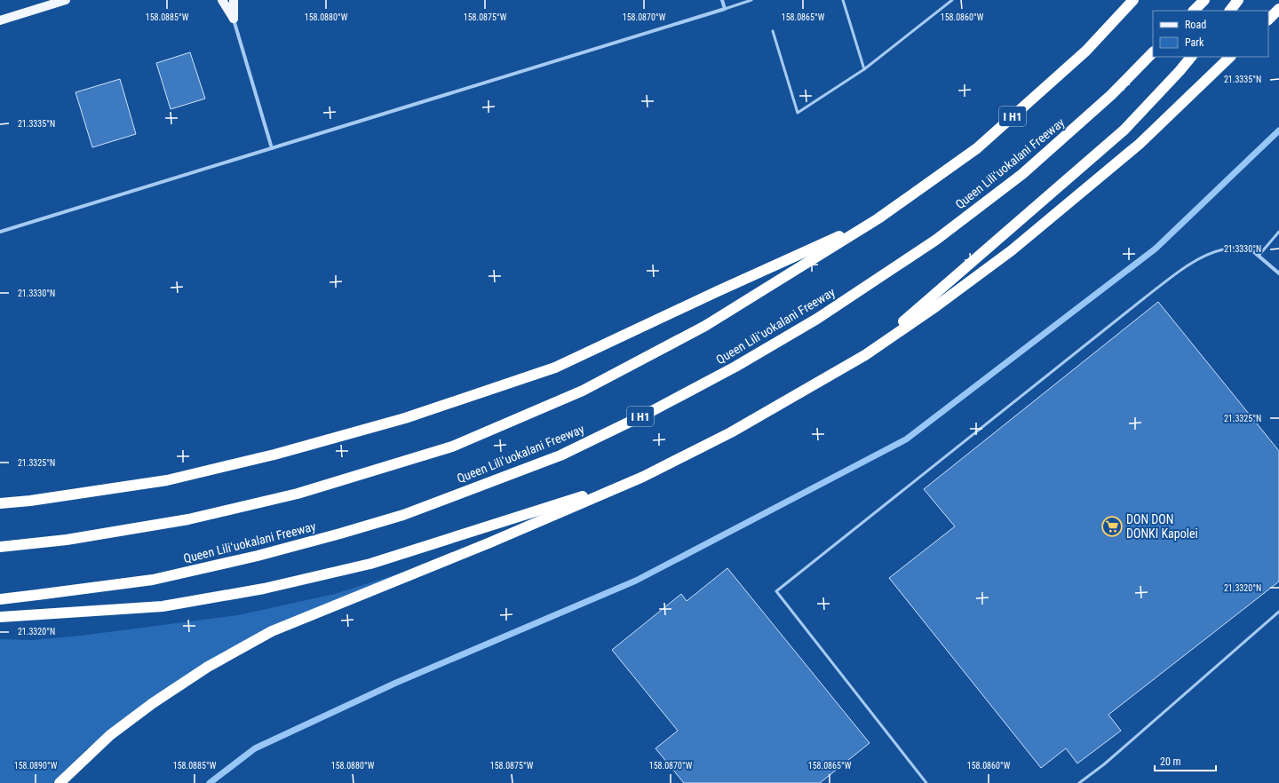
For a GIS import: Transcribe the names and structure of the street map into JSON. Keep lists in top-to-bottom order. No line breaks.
{"streets":{"highway":["I H1","Queen Liliʻuokalani Freeway"]},"places":{"supermarket":["DON DON DONKI Kapolei"]},"legend":["Road","Park"],"scale_bar":"20 m","coordinates":["158.0885°W","158.0880°W","158.0875°W","158.0870°W","158.0865°W","158.0860°W","21.3335°N","21.3330°N","21.3325°N","21.3320°N","158.0890°W"]}
